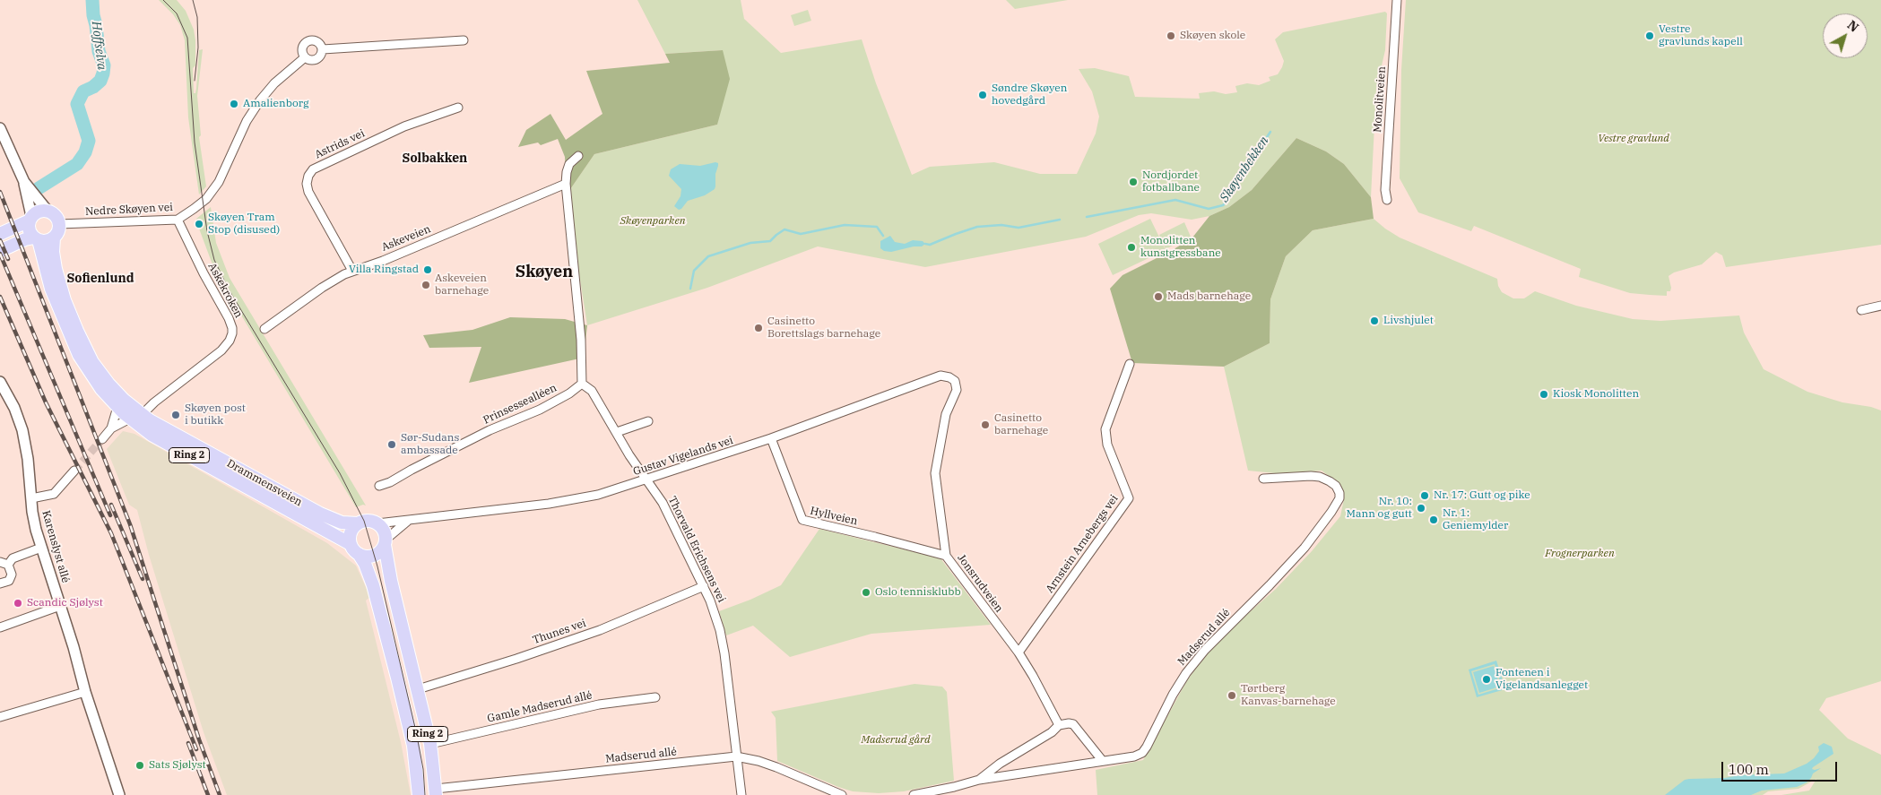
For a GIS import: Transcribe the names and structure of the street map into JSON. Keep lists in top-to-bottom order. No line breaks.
{"streets":{"main road":["Ring 2","Drammensveien"],"street":["Monolitveien","Astrids vei","Nedre Skøyen vei","Askeveien","Askekroken","Prinsessealléen","Gustav Vigelands vei","Hyllveien","Arnstein Arnebergs vei","Karenslyst allé","Thorvald Erichsens vei","Jonsrudveien","Thunes vei","Madserud allé","Gamle Madserud allé"]},"crossings":[["Astrids vei","Askeveien"],["Nedre Skøyen vei","Askekroken"],["Nedre Skøyen vei","Drammensveien"],["Askekroken","Drammensveien"],["Prinsessealléen","Thorvald Erichsens vei"],["Ring 2","Gustav Vigelands vei"],["Ring 2","Drammensveien"],["Ring 2","Thunes vei"],["Ring 2","Madserud allé"],["Ring 2","Gamle Madserud allé"],["Gustav Vigelands vei","Drammensveien"],["Gustav Vigelands vei","Hyllveien"],["Gustav Vigelands vei","Thorvald Erichsens vei"],["Gustav Vigelands vei","Jonsrudveien"],["Hyllveien","Jonsrudveien"],["Arnstein Arnebergs vei","Jonsrudveien"],["Thorvald Erichsens vei","Thunes vei"],["Thorvald Erichsens vei","Madserud allé"]],"districts":["Solbakken","Skøyen","Sofienlund"],"water":["Hoffselva","Skøyenbekken"],"parks":["Vestre gravlund","Skøyenparken","Frognerparken","Madserud gård"],"places":["Skøyen skole","Vestre gravlunds kapell","Søndre Skøyen hovedgård","Amalienborg","Nordjordet fotballbane","Skøyen Tram Stop (disused)","Monolitten kunstgressbane","Villa Ringstad","Askeveien barnehage","Mads barnehage","Livshjulet","Casinetto Borettslags barnehage","Kiosk Monolitten","Skøyen post i butikk","Casinetto barnehage","Sør-Sudans ambassade","Nr. 17: Gutt og pike","Nr. 10: Mann og gutt","Nr. 1: Geniemylder","Oslo tennisklubb","Scandic Sjølyst","Fontenen i Vigelandsanlegget","Tørtberg Kanvas-barnehage","Sats Sjølyst"],"scale_bar":"100 m","north":"top right"}
